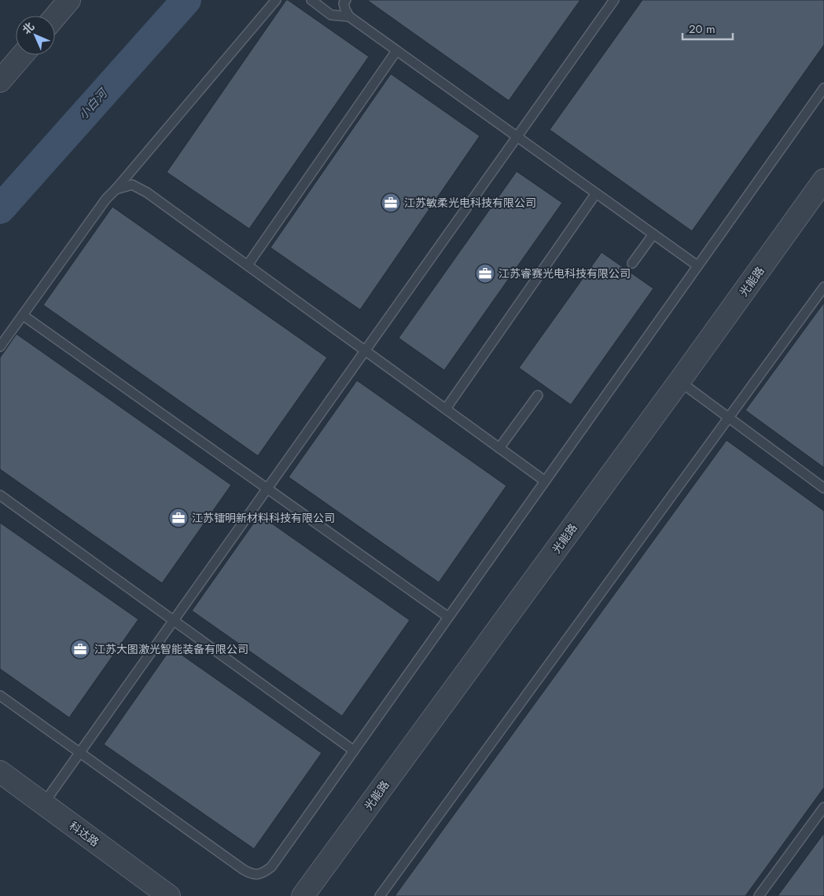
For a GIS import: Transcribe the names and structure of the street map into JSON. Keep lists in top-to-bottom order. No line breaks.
{"streets":{"street":["光能路","科达路"]},"water":["小白河"],"places":{"office":["江苏敏柔光电科技有限公司","江苏睿赛光电科技有限公司","江苏镭明新材料科技有限公司","江苏大图激光智能装备有限公司"]},"scale_bar":"20 m","north":"top left"}
